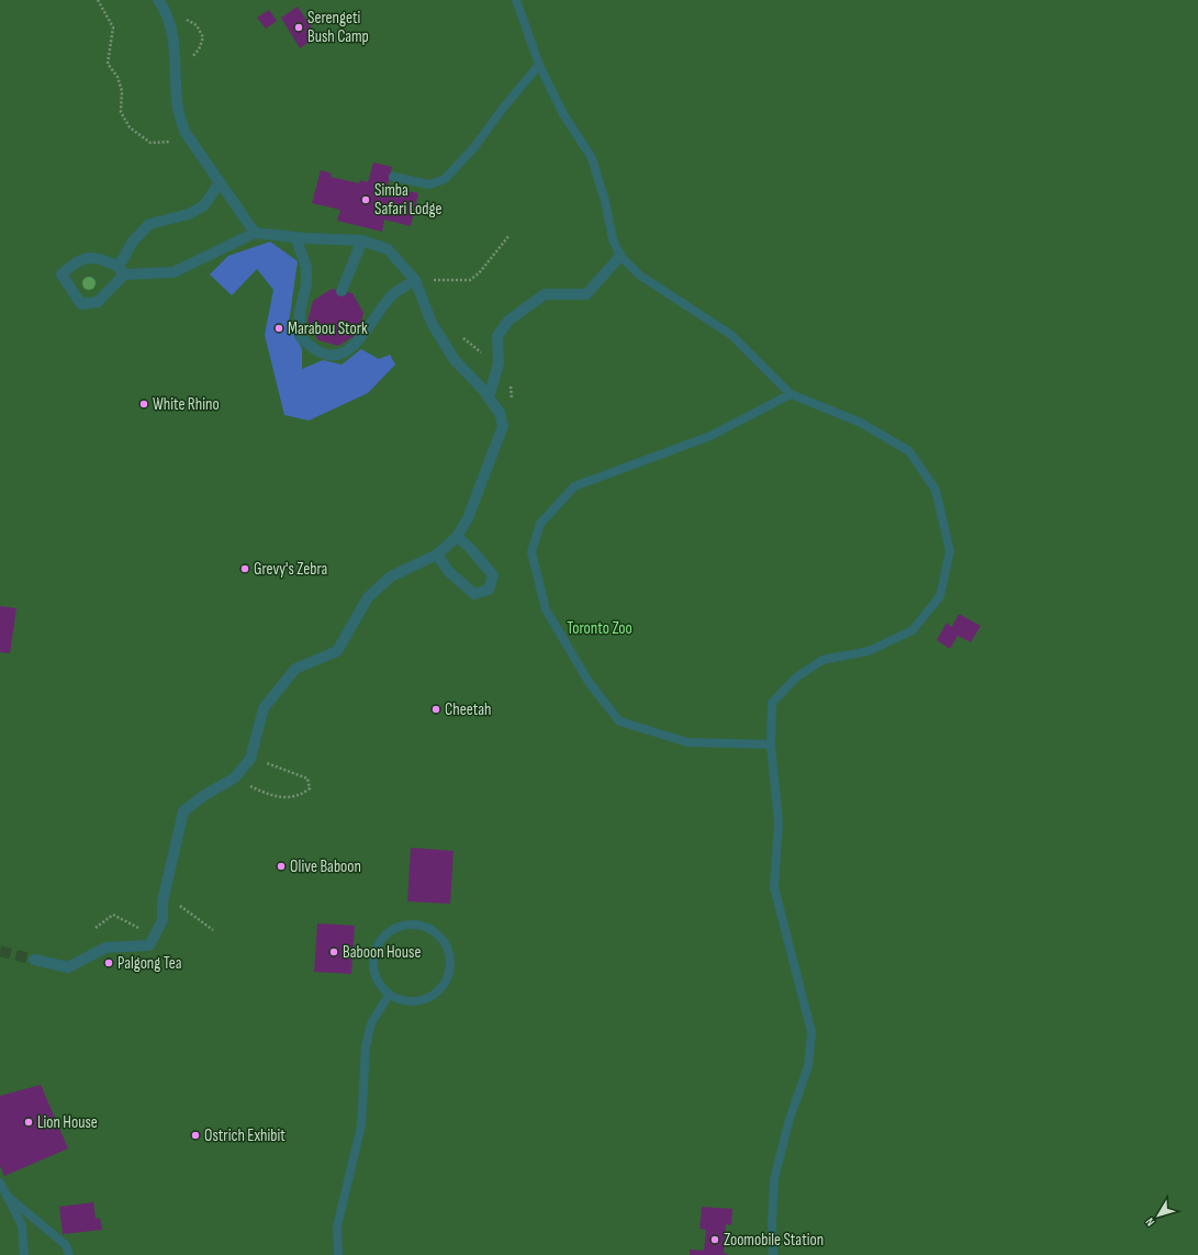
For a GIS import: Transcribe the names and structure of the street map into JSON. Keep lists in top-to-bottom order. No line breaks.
{"parks":["Toronto Zoo"],"places":["Serengeti Bush Camp","Simba Safari Lodge","Marabou Stork","White Rhino","Grevy's Zebra","Cheetah","Olive Baboon","Baboon House","Palgong Tea","Lion House","Ostrich Exhibit","Zoomobile Station"],"north":"bottom left"}
